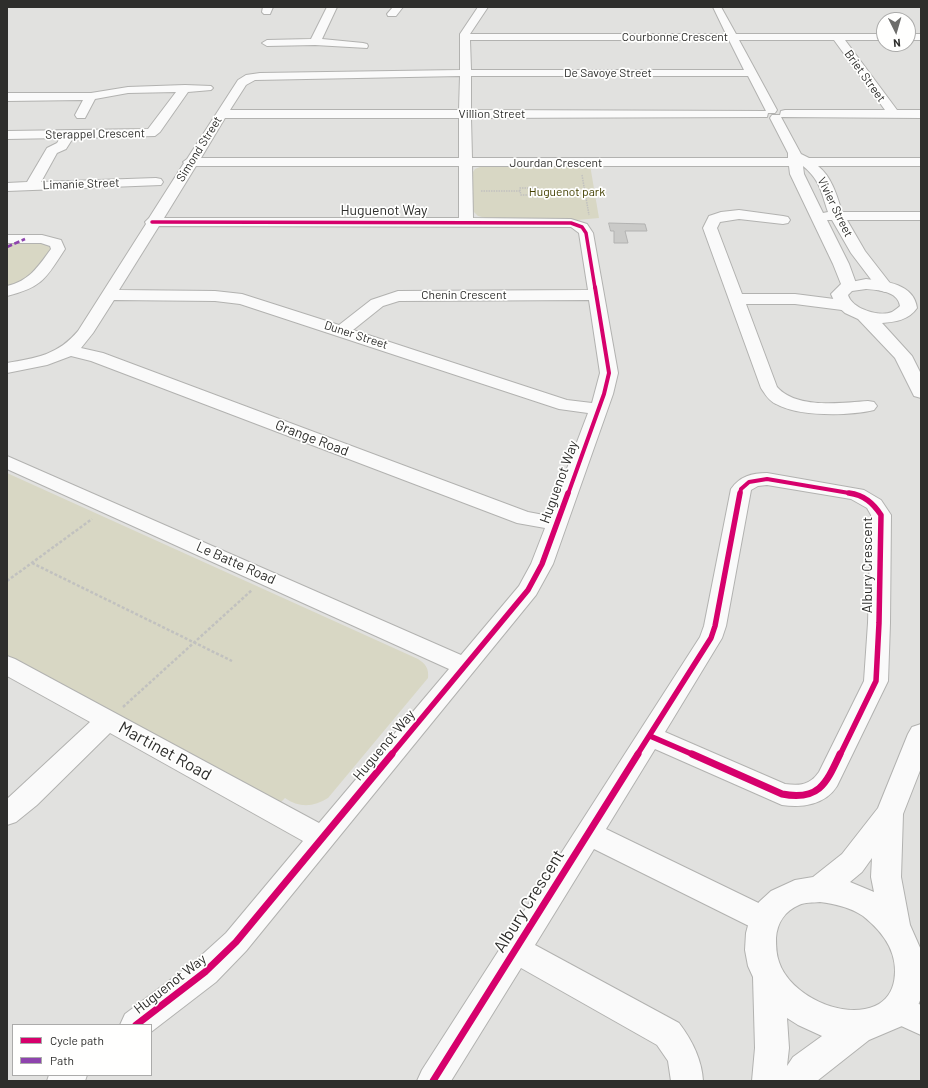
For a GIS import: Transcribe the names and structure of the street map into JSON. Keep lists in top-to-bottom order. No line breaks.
{"streets":{"street":["Courbonne Crescent","De Savoye Street","Briet Street","Villion Street","Sterappel Crescent","Simond Street","Jourdan Crescent","Limanie Street","Vivier Street","Huguenot Way","Chenin Crescent","Duner Street","Grange Road","Le Batte Road","Albury Crescent","Martinet Road"]},"crossings":[["Courbonne Crescent","Briet Street"],["Courbonne Crescent","Vivier Street"],["De Savoye Street","Simond Street"],["De Savoye Street","Vivier Street"],["Villion Street","Simond Street"],["Villion Street","Vivier Street"],["Simond Street","Jourdan Crescent"],["Simond Street","Huguenot Way"],["Simond Street","Duner Street"],["Simond Street","Grange Road"],["Jourdan Crescent","Vivier Street"],["Huguenot Way","Chenin Crescent"],["Huguenot Way","Duner Street"],["Huguenot Way","Grange Road"],["Huguenot Way","Le Batte Road"],["Huguenot Way","Martinet Road"],["Chenin Crescent","Duner Street"]],"parks":["Huguenot park"],"legend":["Cycle path","Path"],"north":"bottom"}
